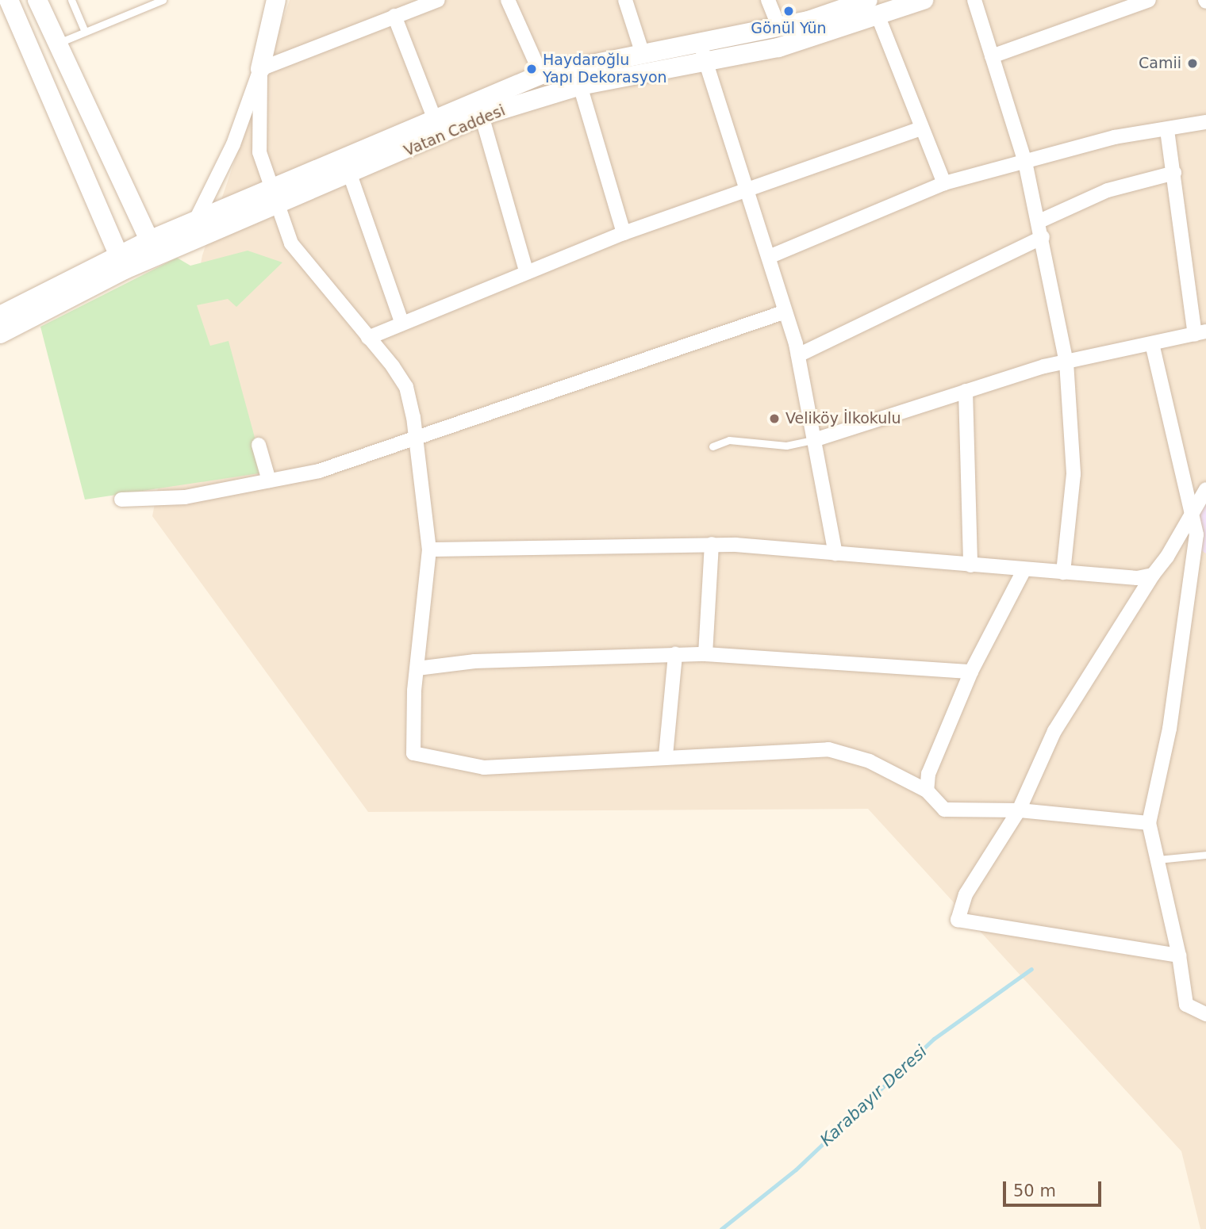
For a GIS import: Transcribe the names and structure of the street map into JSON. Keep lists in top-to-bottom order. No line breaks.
{"streets":{"main road":["Vatan Caddesi"]},"water":["Karabayır Deresi"],"places":["Gönül Yün","Camii","Haydaroğlu Yapı Dekorasyon","Veliköy İlkokulu"],"scale_bar":"50 m"}
